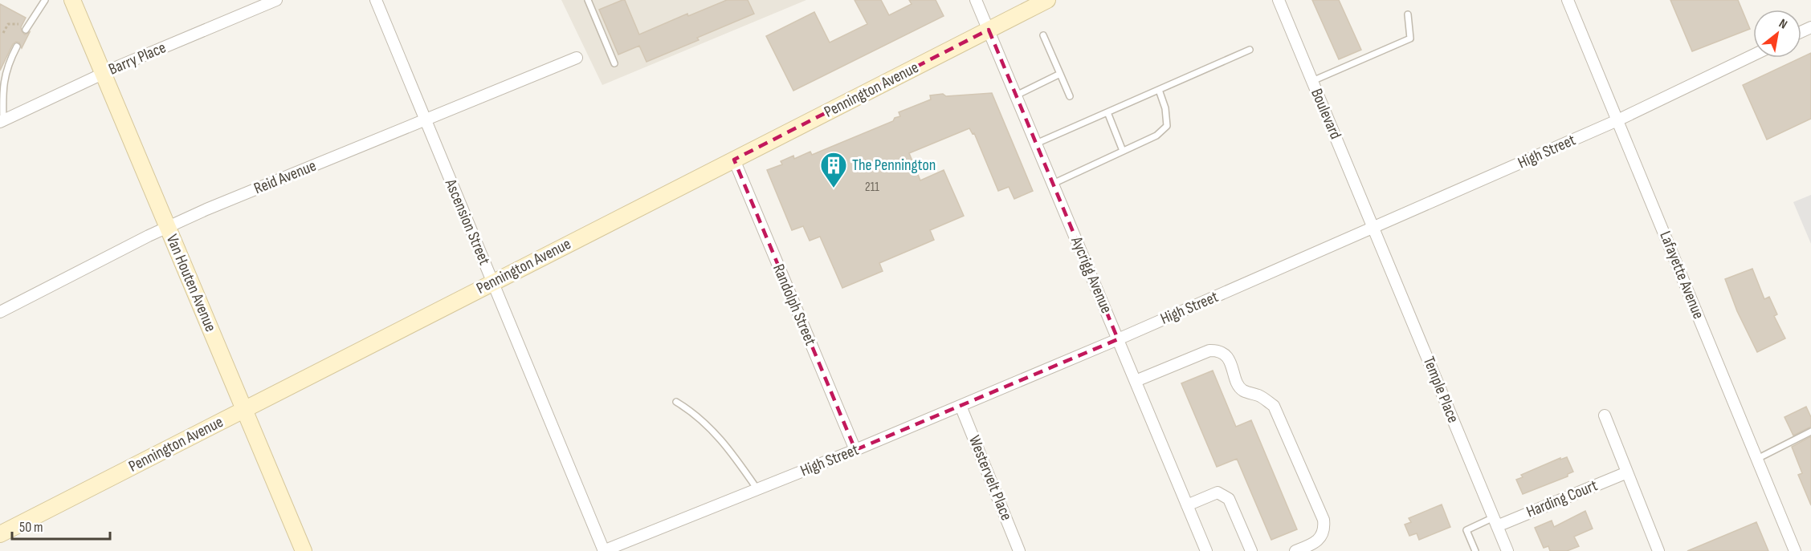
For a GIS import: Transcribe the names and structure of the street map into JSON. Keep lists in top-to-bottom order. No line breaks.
{"streets":{"street":["Barry Place","Pennington Avenue","Boulevard","High Street","Reid Avenue","Ascension Street","Aycrigg Avenue","Lafayette Avenue","Van Houten Avenue","Randolph Street","Temple Place","Westervelt Place","Harding Court"]},"crossings":[["Barry Place","Van Houten Avenue"],["Pennington Avenue","Ascension Street"],["Pennington Avenue","Aycrigg Avenue"],["Pennington Avenue","Van Houten Avenue"],["Pennington Avenue","Randolph Street"],["Boulevard","High Street"],["Boulevard","Temple Place"],["High Street","Ascension Street"],["High Street","Aycrigg Avenue"],["High Street","Lafayette Avenue"],["High Street","Randolph Street"],["High Street","Temple Place"],["High Street","Westervelt Place"],["Reid Avenue","Ascension Street"],["Reid Avenue","Van Houten Avenue"],["Temple Place","Harding Court"]],"places":{"building":["The Pennington"]},"house_numbers":["211"],"scale_bar":"50 m","north":"top right"}
